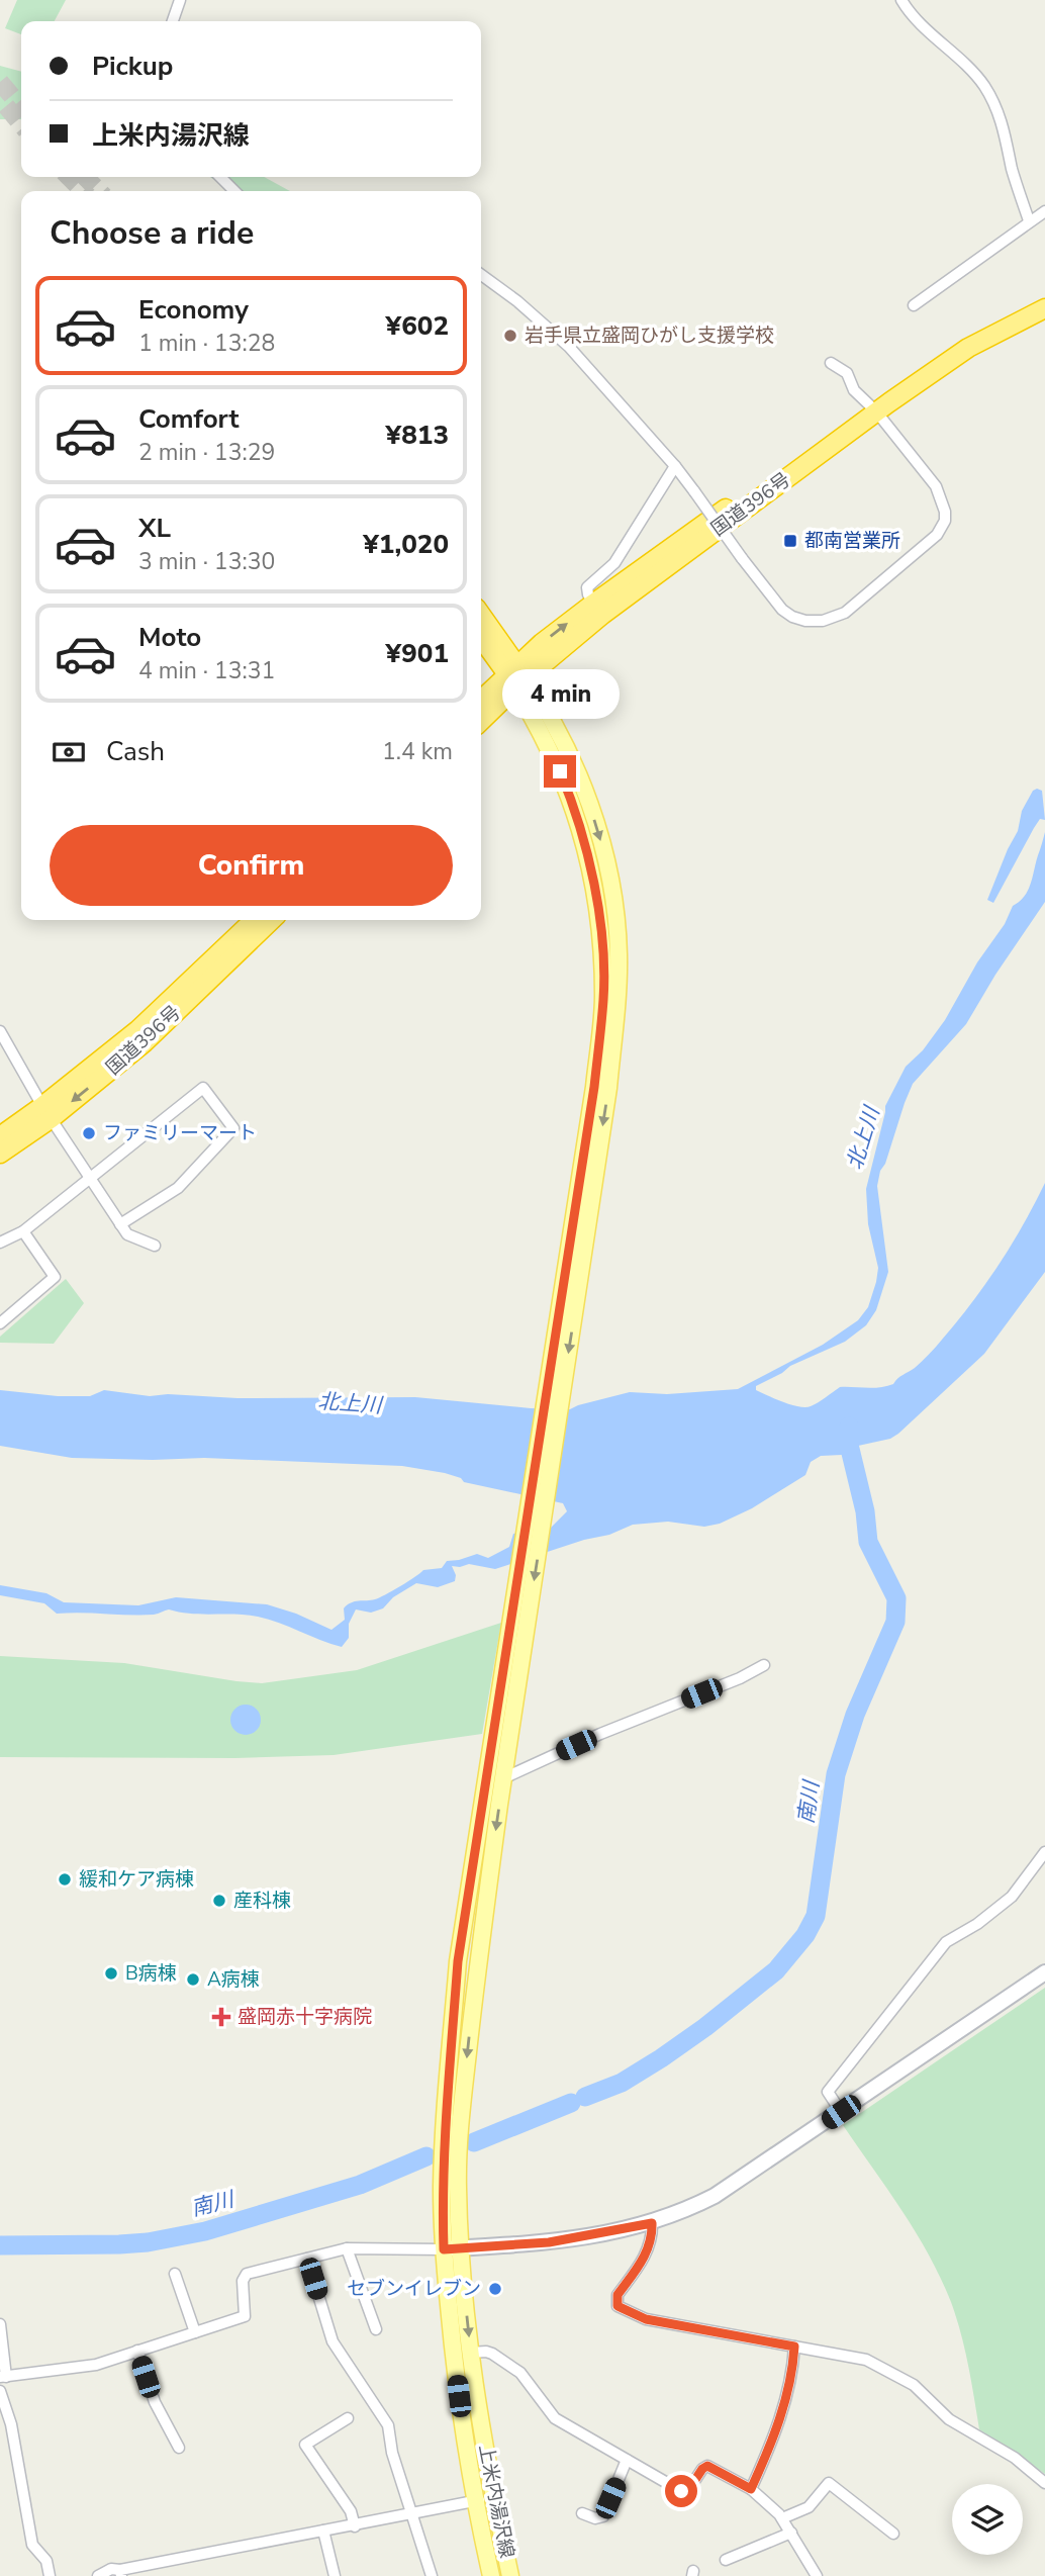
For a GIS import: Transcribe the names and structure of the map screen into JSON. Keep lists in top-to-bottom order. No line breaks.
{"streets":{"highway":["国道396号"],"main road":["上米内湯沢線"]},"water":["北上川","南川"],"places":{"other":["岩手県立盛岡ひがし支援学校","ファミリーマート","緩和ケア病棟","産科棟","B病棟","A病棟","セブンイレブン"],"transit":["都南営業所"],"health":["盛岡赤十字病院"]},"page":{"banner":["Pickup","上米内湯沢線"],"heading":"Choose a ride","list":[{"name":"Economy","note":"1 min · 13:28","value":"¥602"},{"name":"Comfort","note":"2 min · 13:29","value":"¥813"},{"name":"XL","note":"3 min · 13:30","value":"¥1,020"},{"name":"Moto","note":"4 min · 13:31","value":"¥901"}],"bubble":"4 min","pay":["Cash","1.4 km"],"buttons":"Confirm"}}
